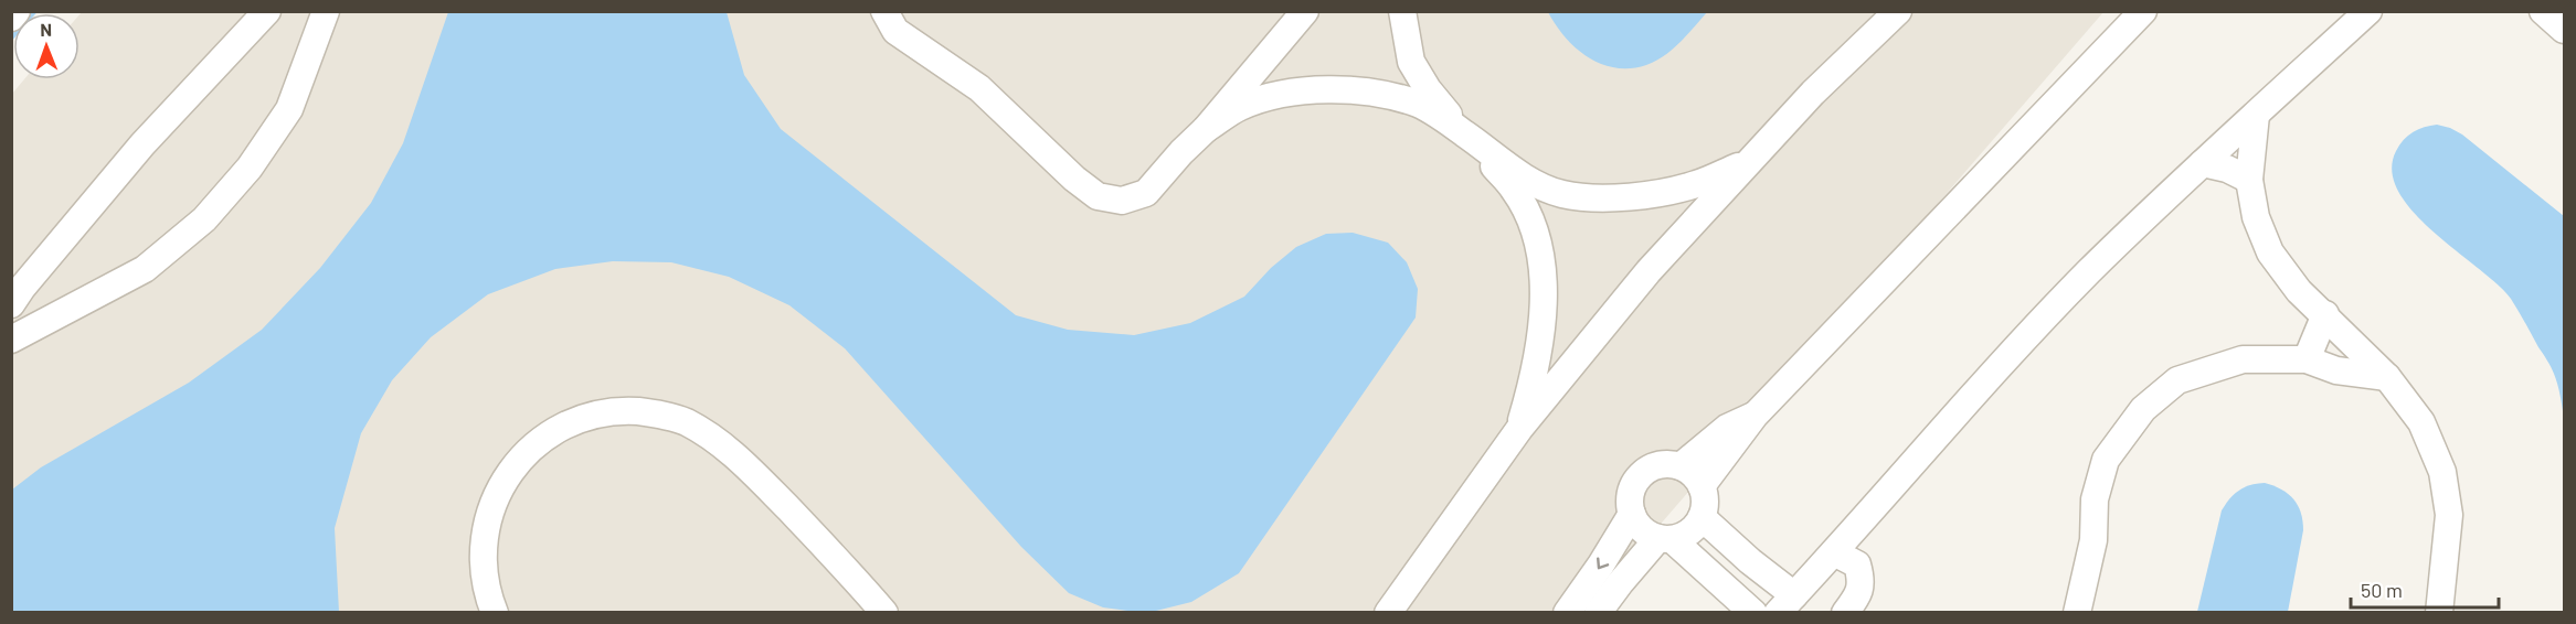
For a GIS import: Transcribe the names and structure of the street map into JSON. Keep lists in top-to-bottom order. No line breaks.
{"scale_bar":"50 m","north":"top"}
